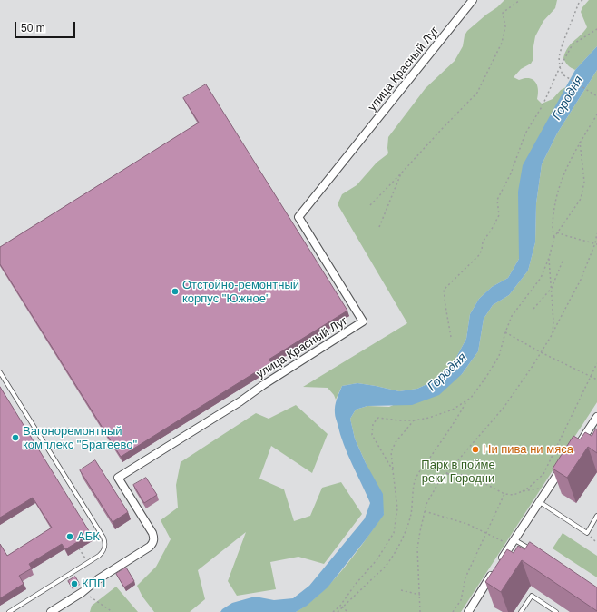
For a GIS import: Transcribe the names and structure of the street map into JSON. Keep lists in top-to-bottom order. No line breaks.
{"streets":{"street":["улица Красный Луг"]},"water":["Городня"],"parks":["Парк в пойме реки Городни"],"places":["Отстойно-ремонтный корпус \"Южное\"","Вагоноремонтный комплекс \"Братеево\"","Ни пива ни мяса","АБК","КПП"],"scale_bar":"50 m"}
